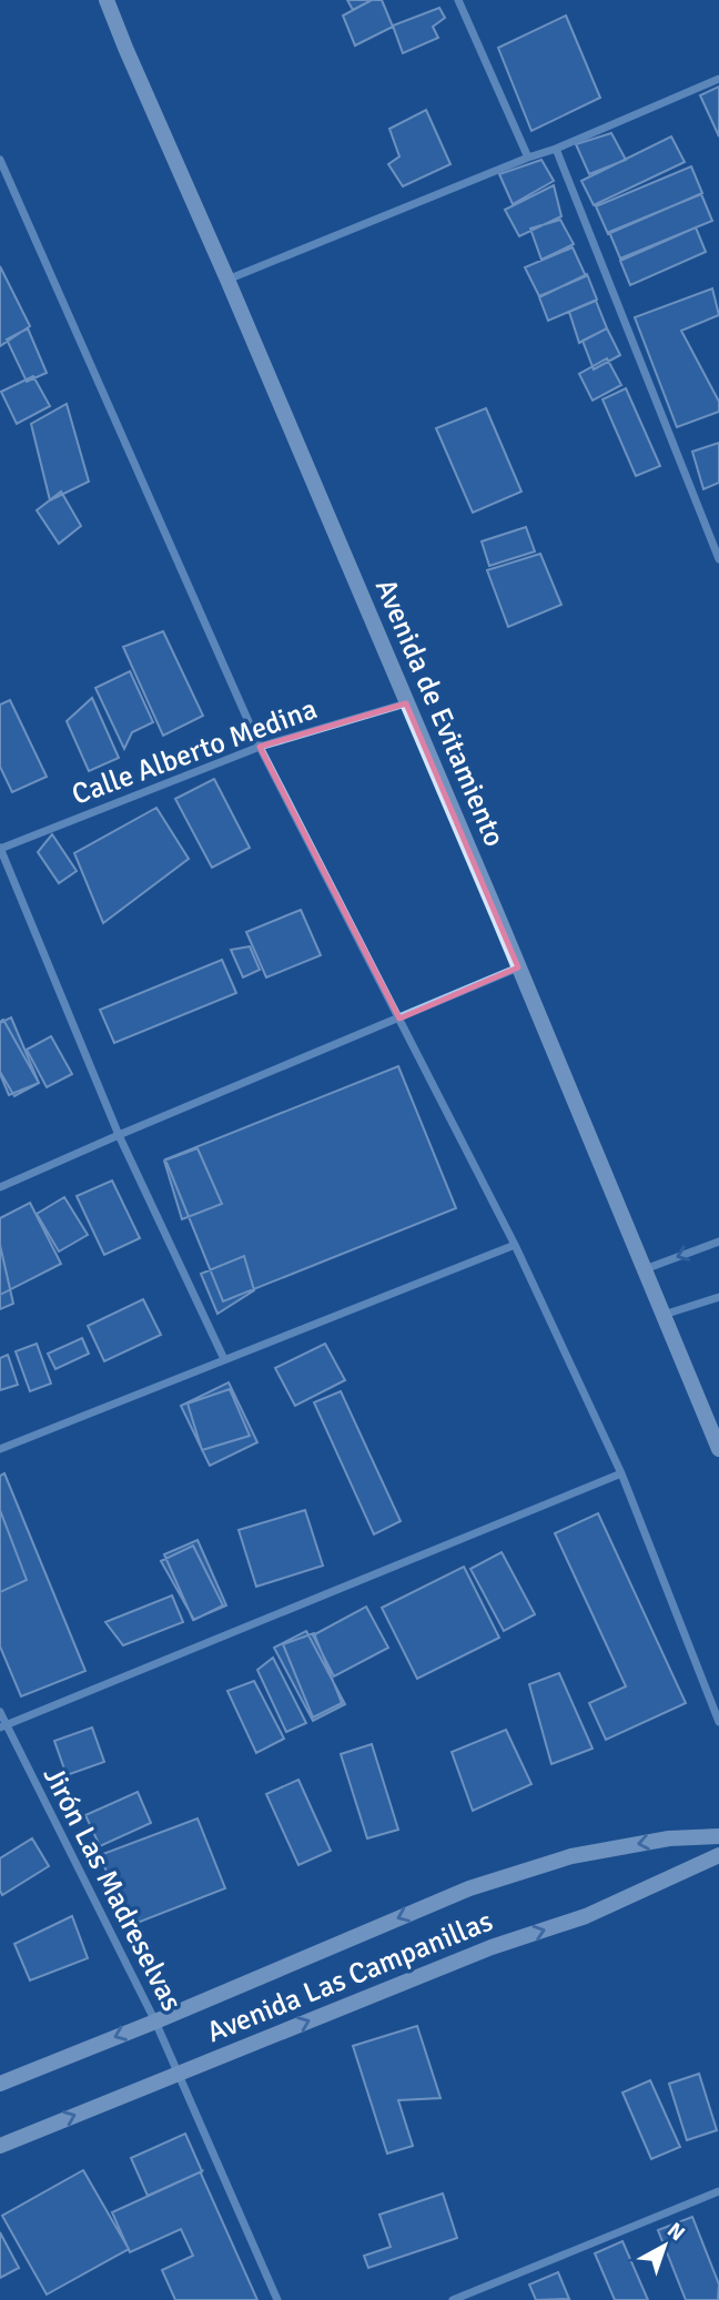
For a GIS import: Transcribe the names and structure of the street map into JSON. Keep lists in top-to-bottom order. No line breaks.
{"streets":{"street":["Avenida de Evitamiento","Calle Alberto Medina","Jirón Las Madreselvas","Avenida Las Campanillas"]},"crossings":[["Avenida de Evitamiento","Calle Alberto Medina"],["Jirón Las Madreselvas","Avenida Las Campanillas"]],"north":"top right"}
